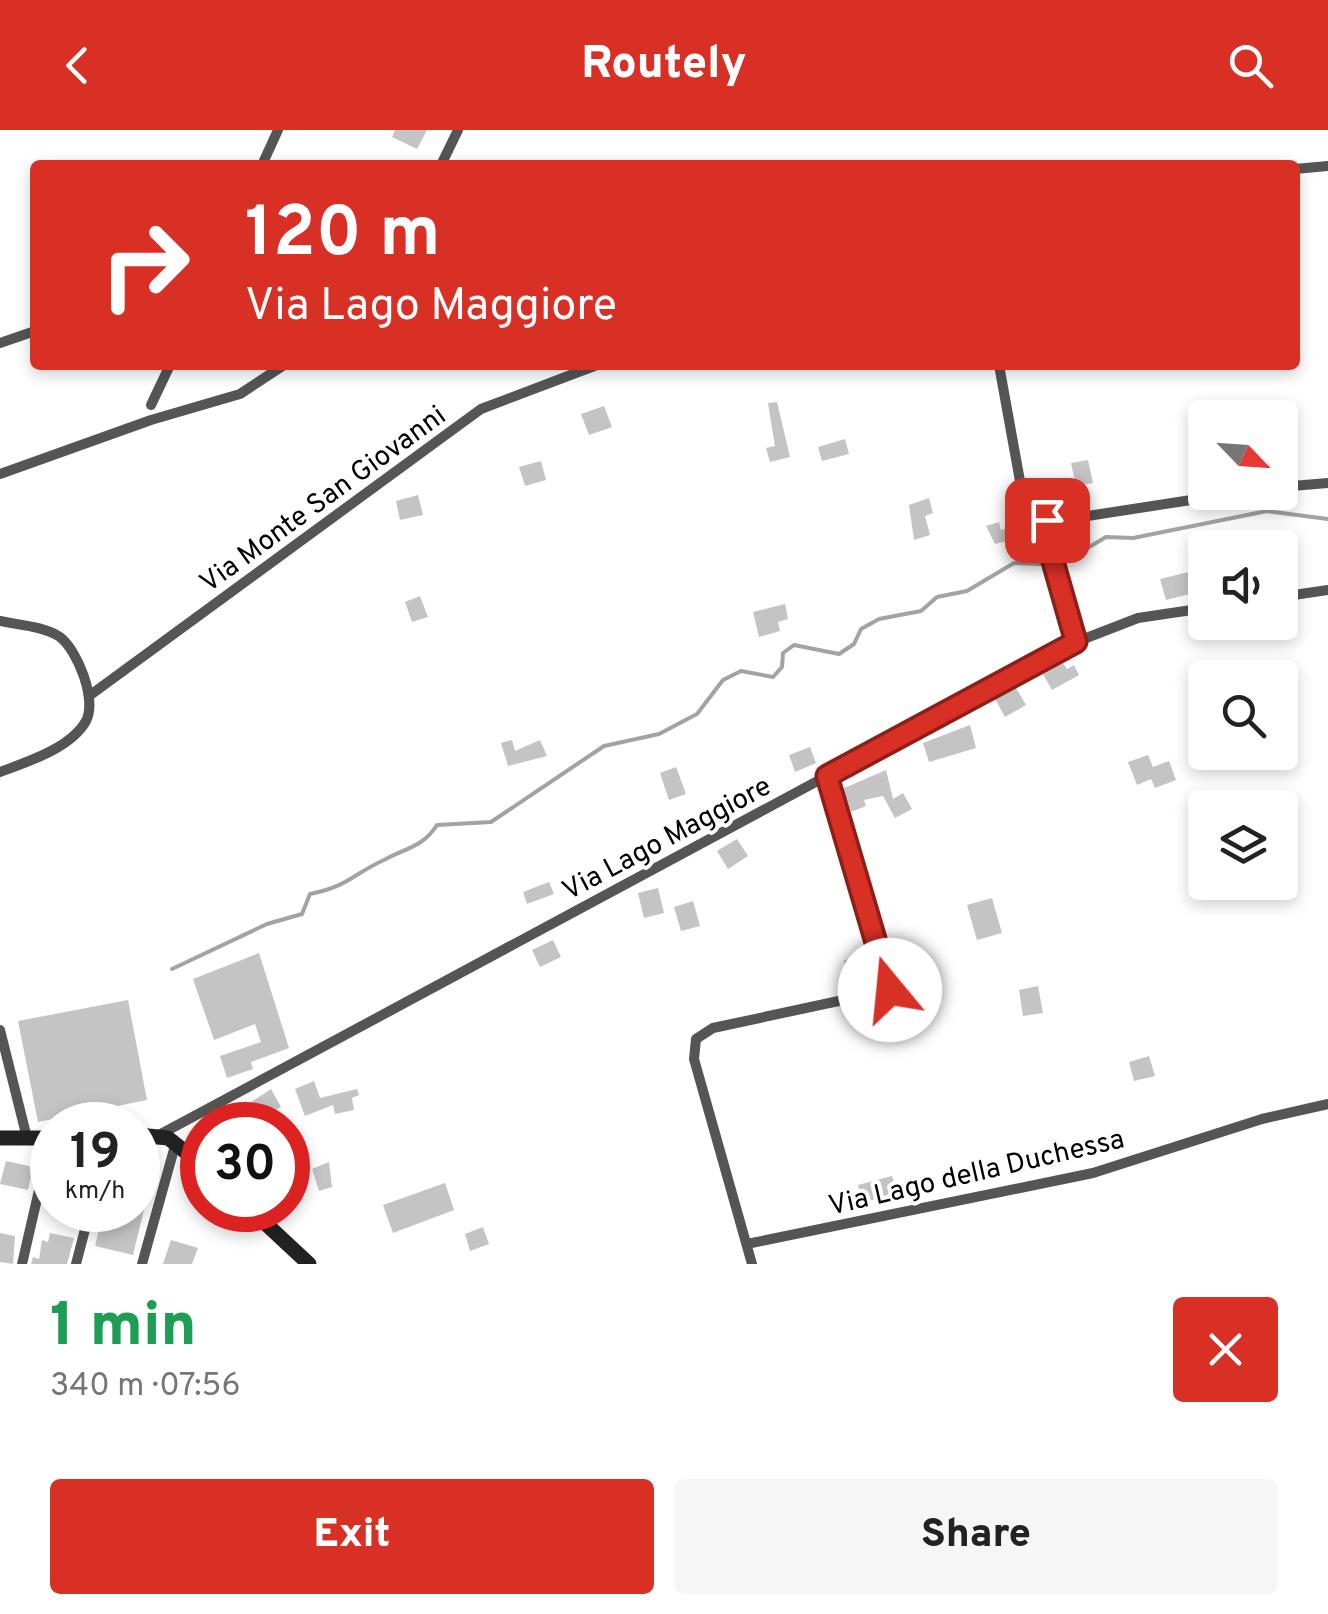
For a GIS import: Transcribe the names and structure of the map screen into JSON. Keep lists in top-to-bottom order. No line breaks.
{"streets":{"street":["Via Monte San Giovanni","Via Lago Maggiore","Via Lago della Duchessa"]},"north":"bottom right","page":{"header":"Routely","turn":["120 m","Via Lago Maggiore"],"speed":"19 km/h","limit":"30","heading":["1 min","340 m · 07:56"],"buttons":["Exit","Share"]}}
